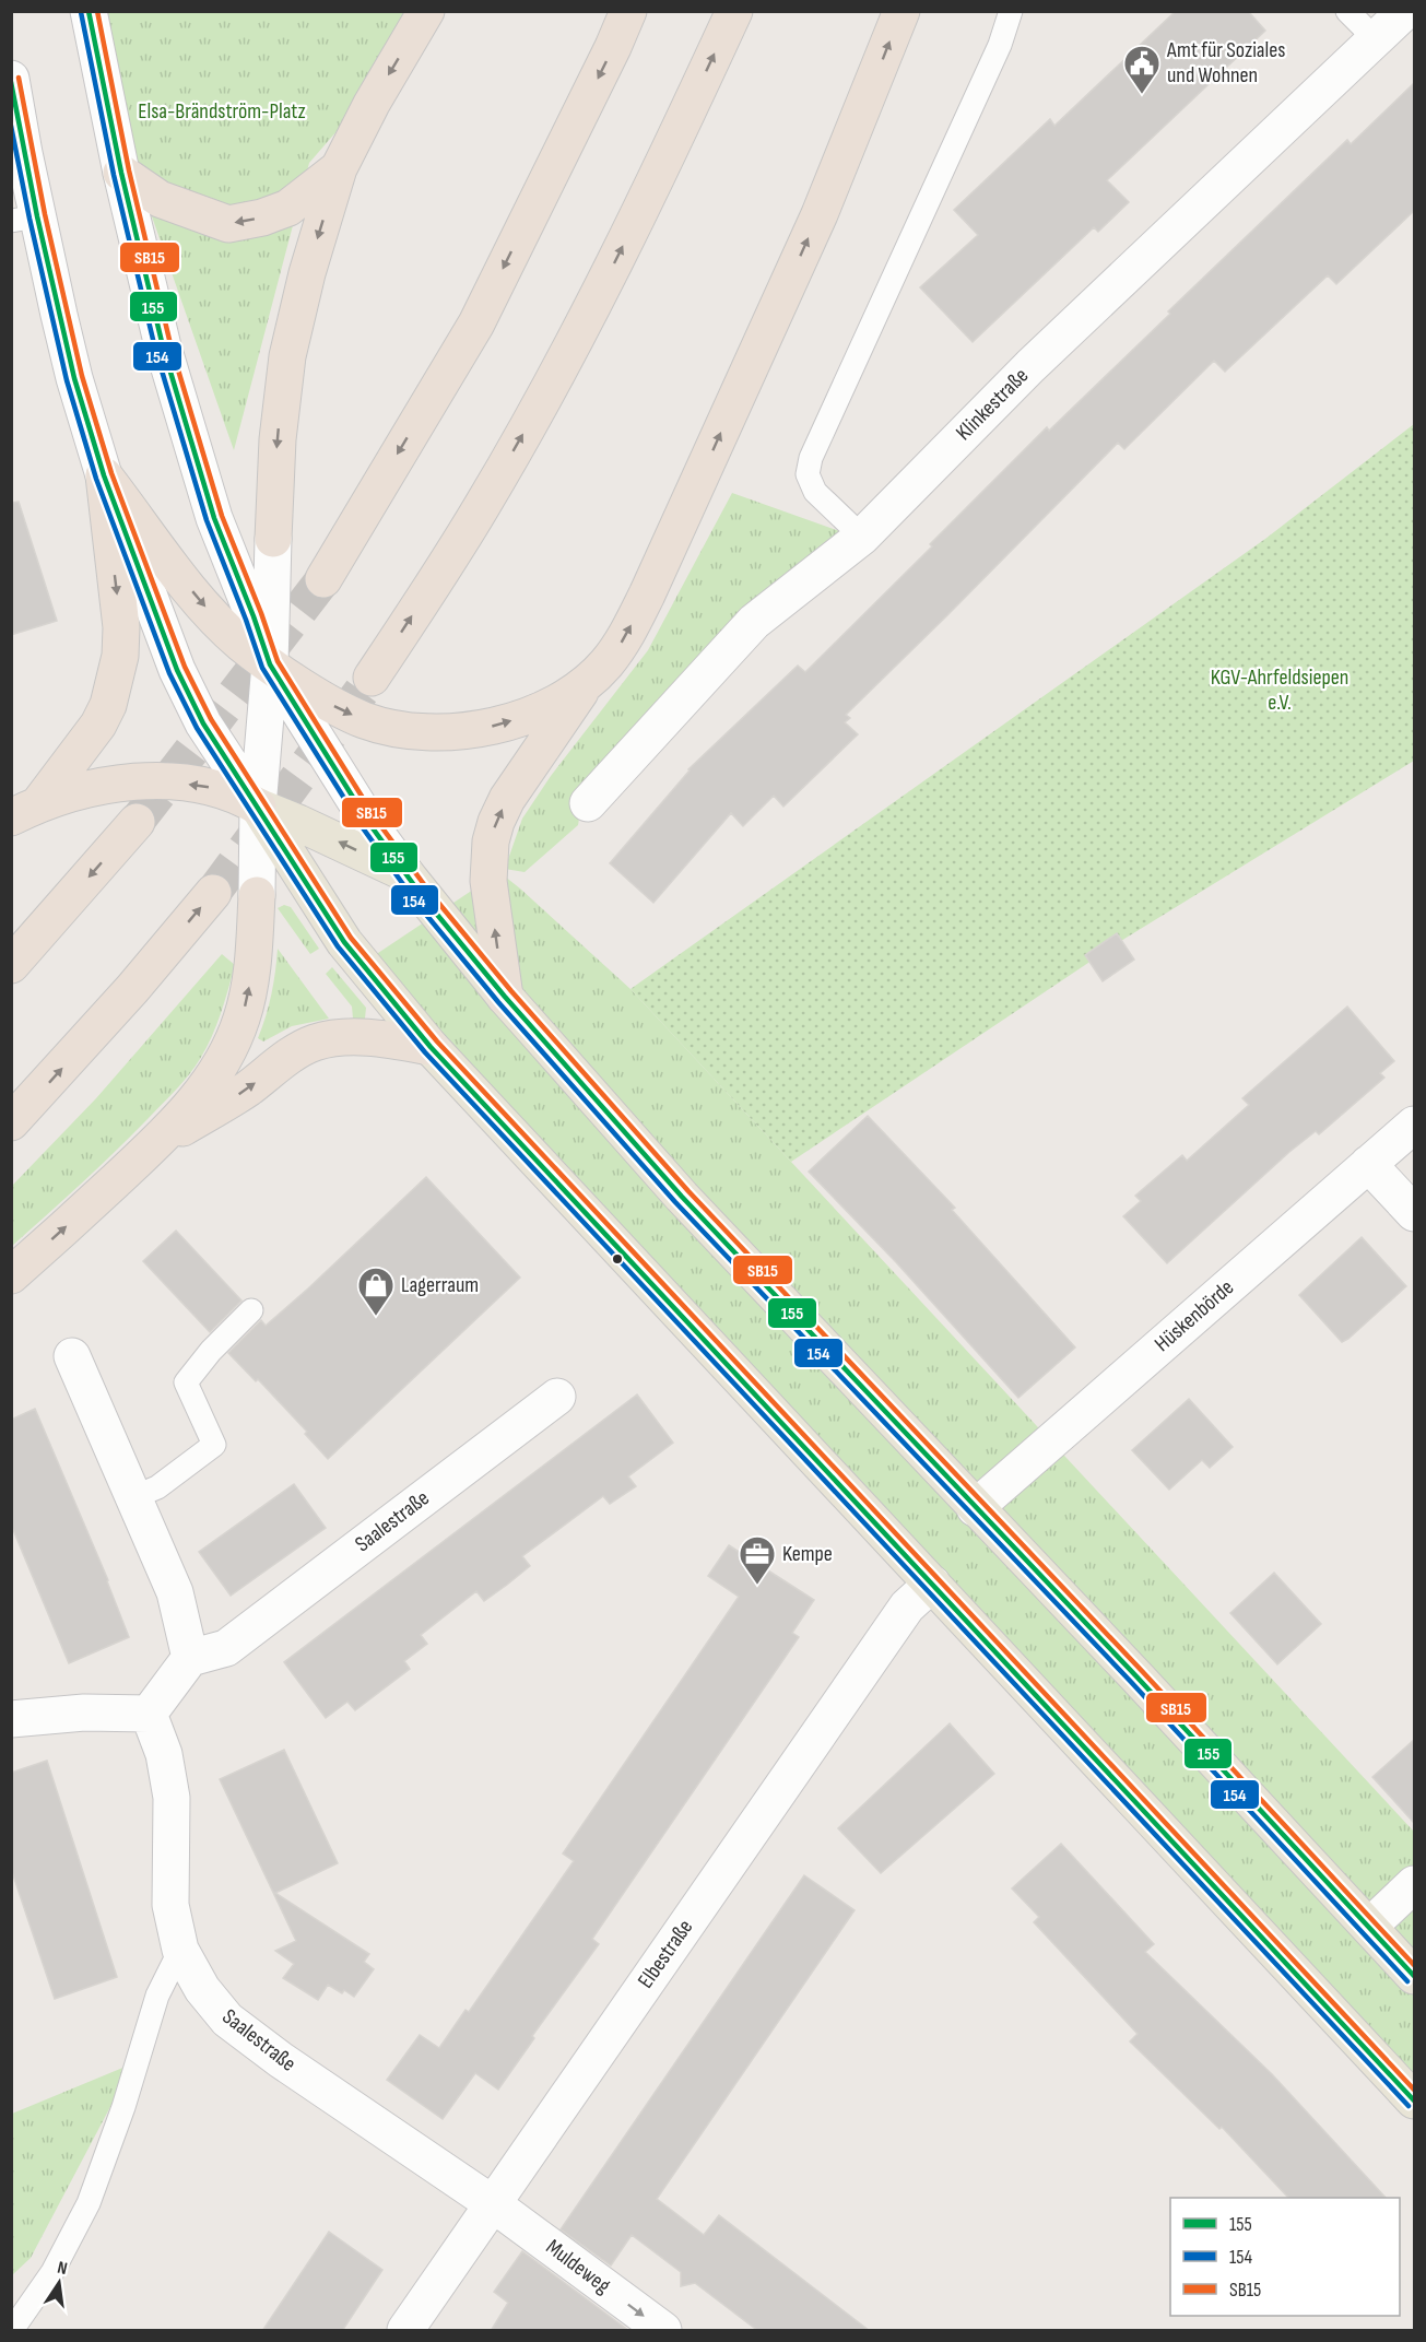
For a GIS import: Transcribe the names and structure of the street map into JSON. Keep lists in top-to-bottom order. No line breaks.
{"streets":{"street":["Klinkestraße","Hüskenbörde","Saalestraße","Elbestraße","Muldeweg"]},"crossings":[["Saalestraße","Elbestraße"],["Saalestraße","Muldeweg"],["Elbestraße","Muldeweg"]],"one_way":["Muldeweg"],"parks":["Elsa-Brändström-Platz","KGV-Ahrfeldsiepen e.V."],"places":{"public building":["Amt für Soziales und Wohnen"],"shop":["Lagerraum"],"office":["Kempe"]},"lines":["transit line 155","transit line SB15","transit line 154"],"legend":["155","154","SB15"],"north":"top"}
